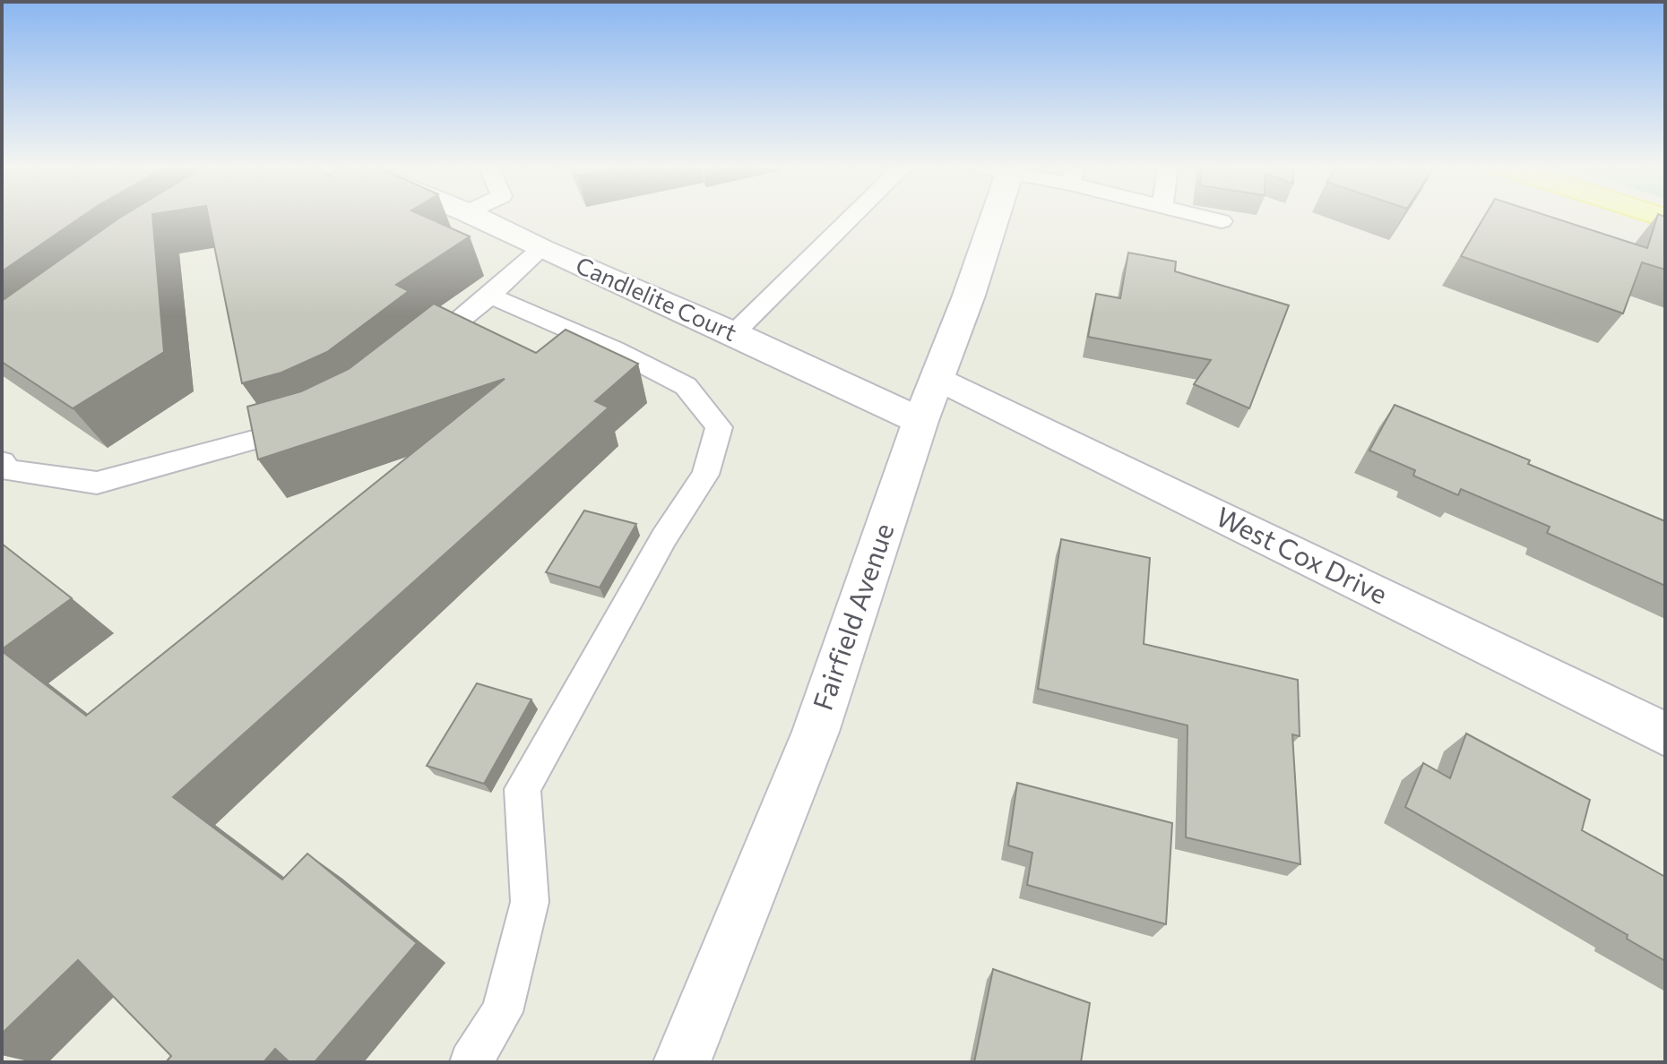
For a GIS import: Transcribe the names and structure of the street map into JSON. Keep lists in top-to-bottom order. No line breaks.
{"streets":{"street":["Candlelite Court","West Cox Drive","Fairfield Avenue"]},"crossings":[["Candlelite Court","Fairfield Avenue"],["West Cox Drive","Fairfield Avenue"]]}
